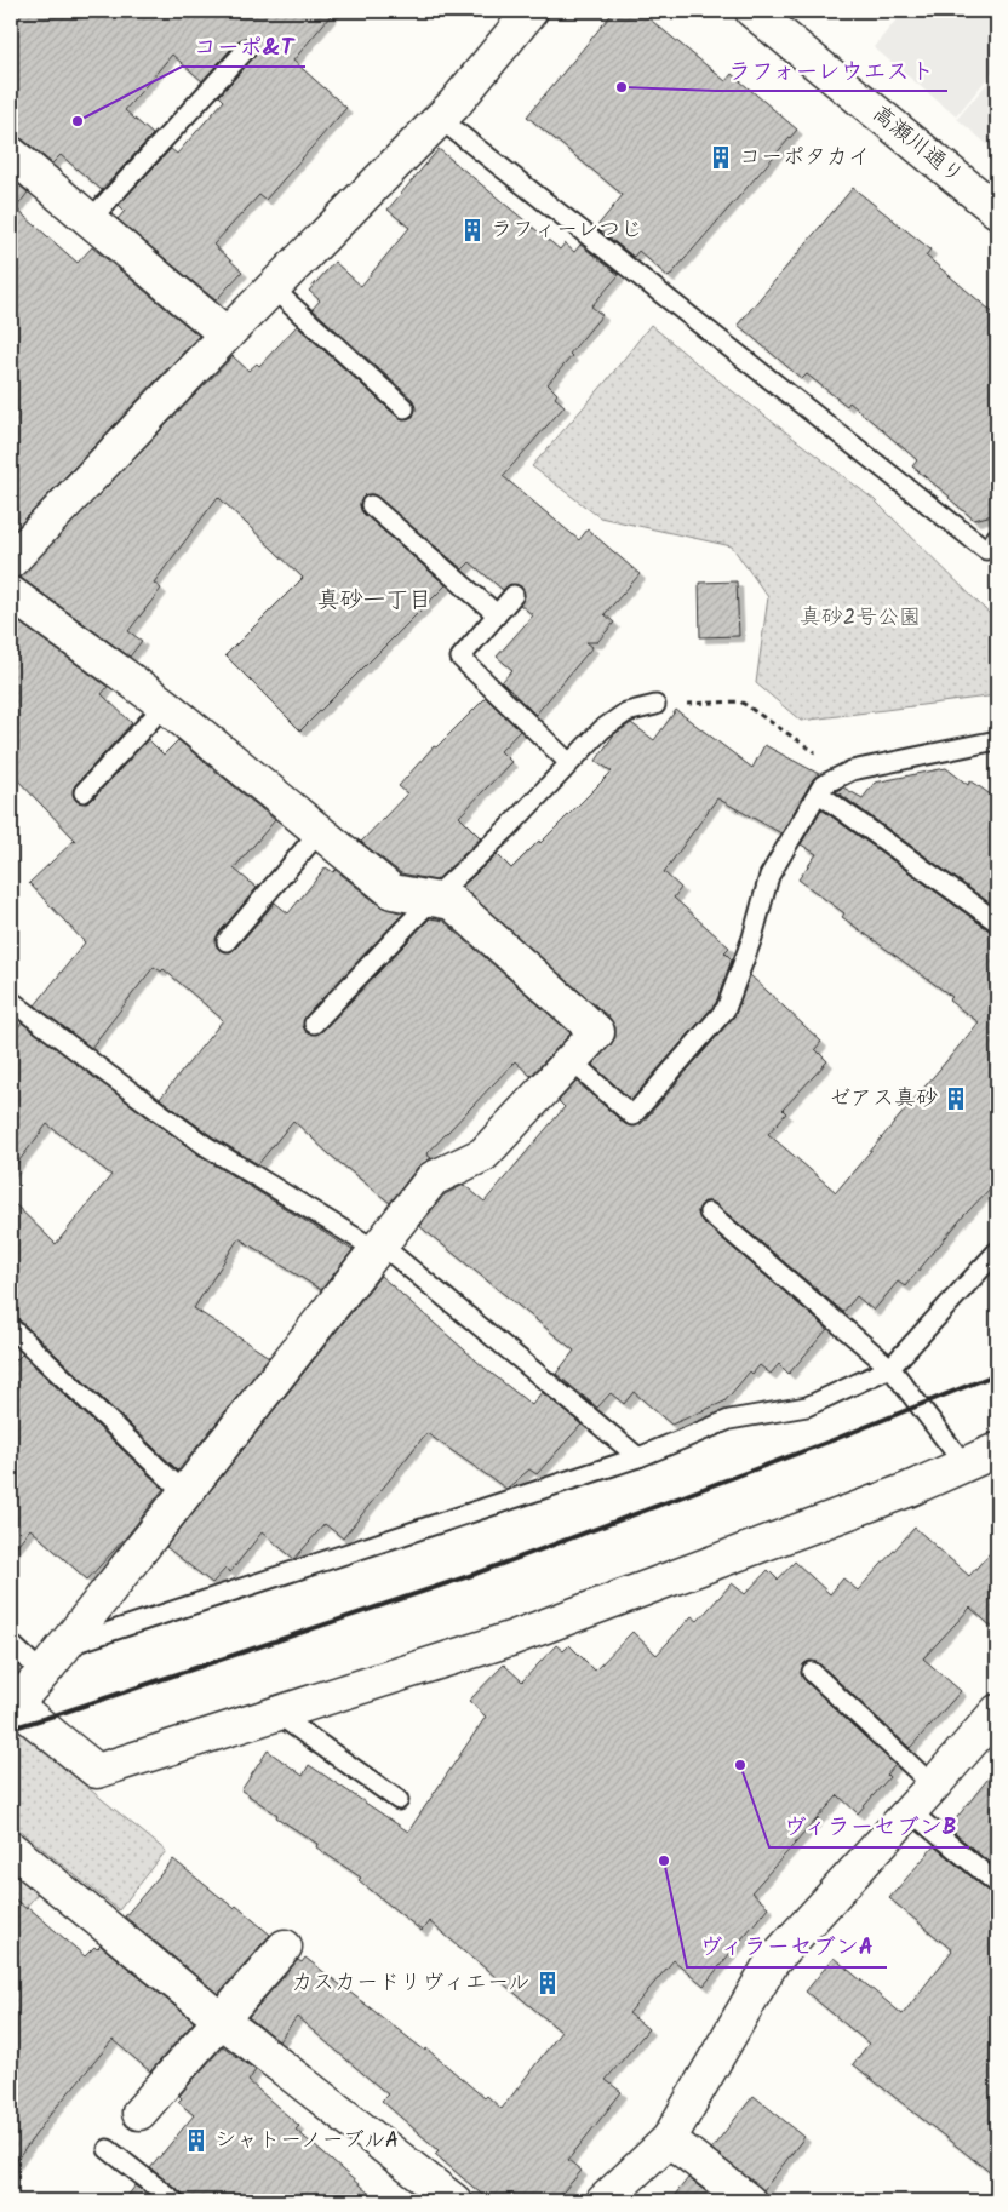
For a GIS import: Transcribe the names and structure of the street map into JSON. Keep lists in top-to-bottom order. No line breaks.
{"streets":{"street":["高瀬川通り"]},"districts":["真砂一丁目"],"parks":["真砂2号公園"],"places":{"other":["ラフォーレウエスト","コーポ&T","ヴィラーセブンB","ヴィラーセブンA"],"building":["コーポタカイ","ラフィーレつじ","ゼアス真砂","カスカードリヴィエール","シャトーノーブルA"]}}
